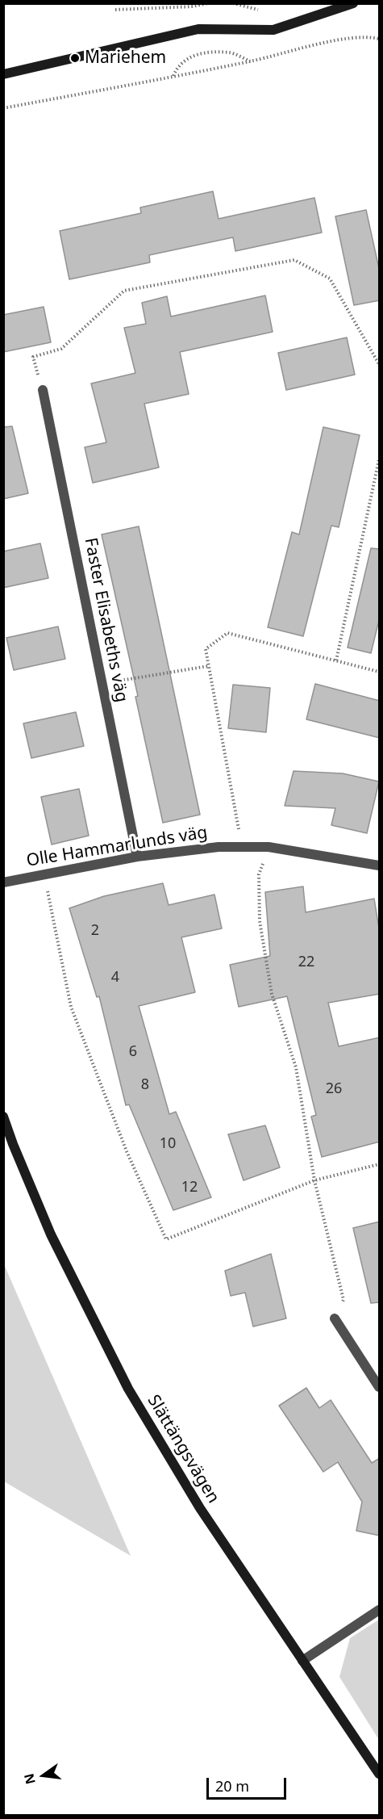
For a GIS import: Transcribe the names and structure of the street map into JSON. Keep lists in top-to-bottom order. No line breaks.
{"streets":{"street":["Faster Elisabeths väg","Olle Hammarlunds väg","Slättängsvägen"]},"crossings":[["Faster Elisabeths väg","Olle Hammarlunds väg"]],"places":["Mariehem"],"house_numbers":["2","22","4","6","8","26","10","12"],"scale_bar":"20 m","north":"left"}
